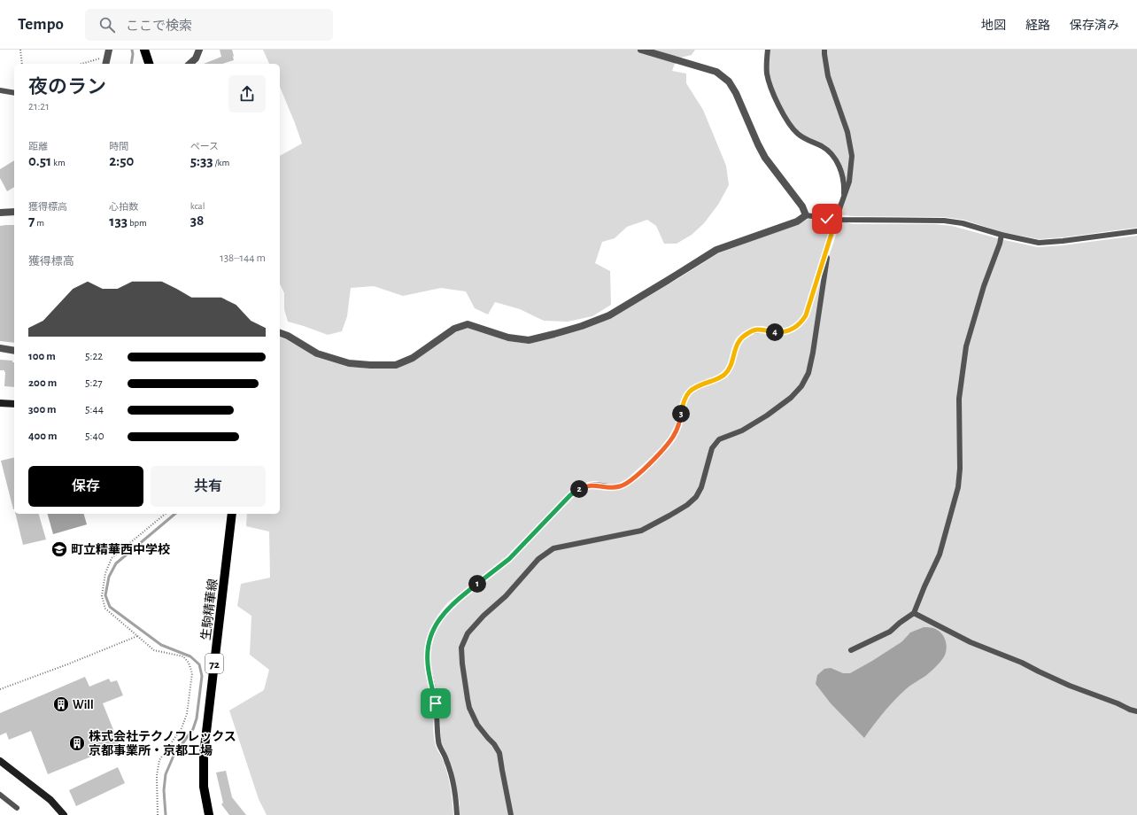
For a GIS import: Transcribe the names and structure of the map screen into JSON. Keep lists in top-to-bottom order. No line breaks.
{"streets":{"main road":["生駒精華線","72"]},"places":{"school or university":["町立精華西中学校"],"building":["Will","株式会社テクノフレックス 京都事業所・京都工場"]},"page":{"header":"Tempo","search":"ここで検索","nav":["地図","経路","保存済み"],"heading":["夜のラン","21:21"],"stats":[["距離","0.51 km"],["時間","2:50"],["ペース","5:33 /km"],["獲得標高","7 m"],["心拍数","133 bpm"],["kcal","38"]],"chart":["獲得標高","138–144 m"],"pins":["4","3","2","1"],"list":[{"name":"100 m","note":"5:22"},{"name":"200 m","note":"5:27"},{"name":"300 m","note":"5:44"},{"name":"400 m","note":"5:40"}],"buttons":["保存","共有"]}}
